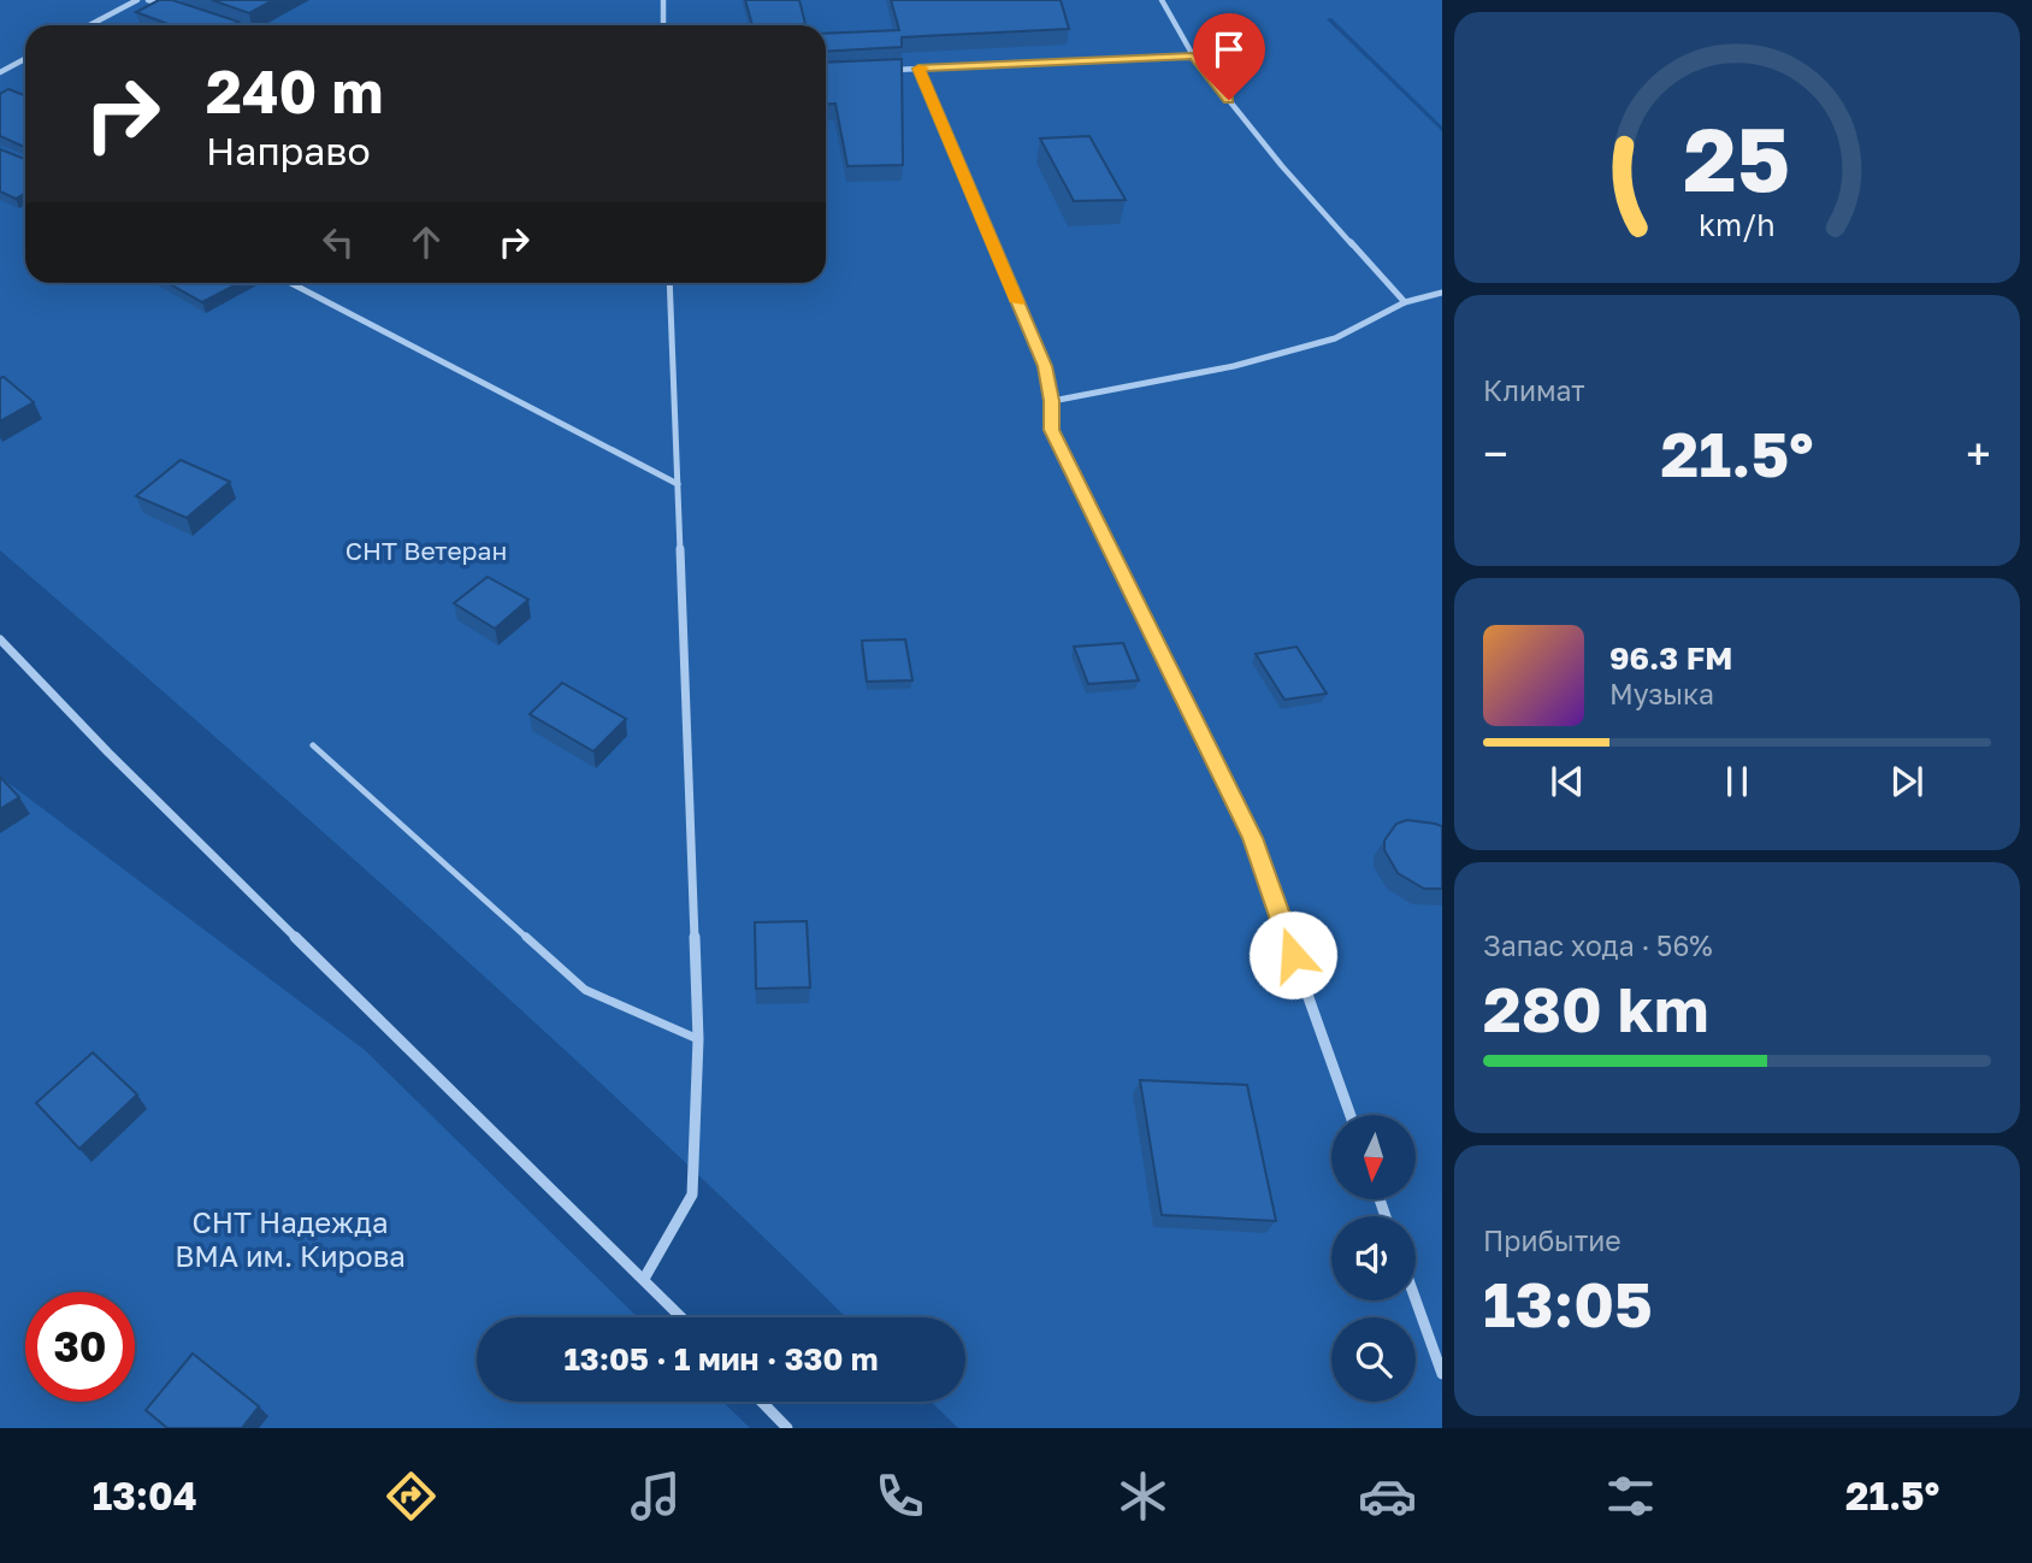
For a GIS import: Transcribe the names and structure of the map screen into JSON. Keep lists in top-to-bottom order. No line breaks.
{"parks":["СНТ Ветеран","СНТ Надежда ВМА им. Кирова"],"north":"bottom","page":{"turn":["240 m","Направо"],"tile":["Климат",["Запас хода · 56%","280 km"],["Прибытие","13:05"]],"heat":["−","21.5°","+"],"song":["96.3 FM","Музыка"],"limit":"30","trip":"13:05 · 1 мин · 330 m","tabs":["13:04","21.5°"],"gauge":["25","km/h"]}}
